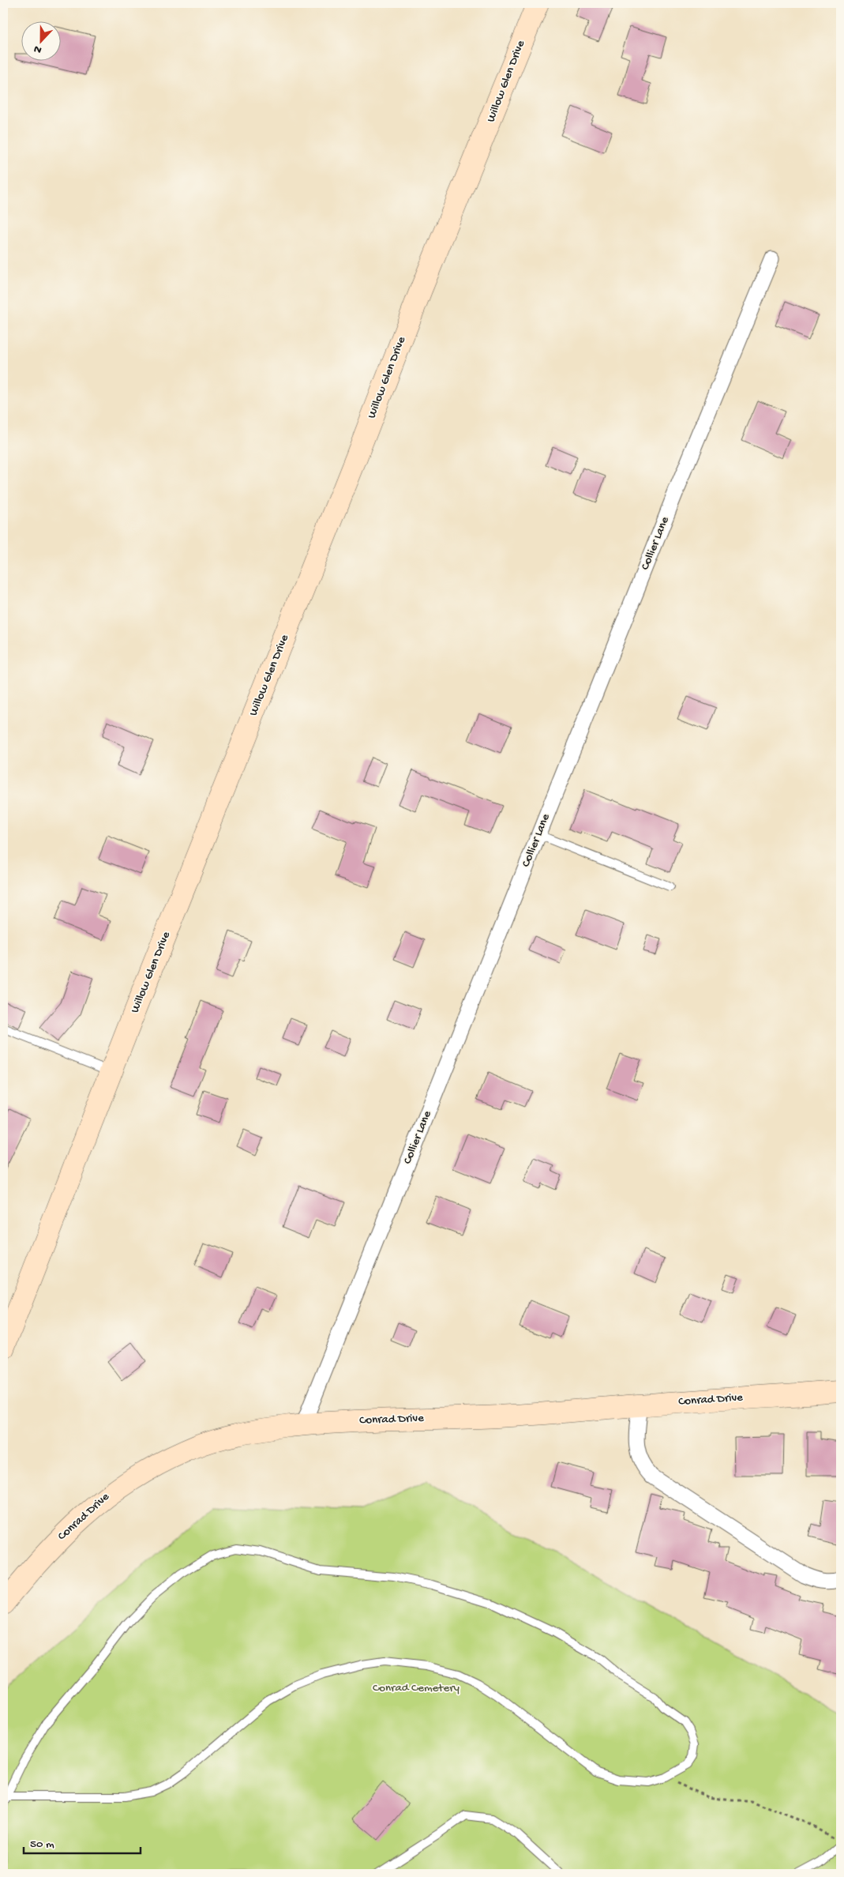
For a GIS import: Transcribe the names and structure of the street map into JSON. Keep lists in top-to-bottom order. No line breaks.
{"streets":{"main road":["Willow Glen Drive","Conrad Drive"],"street":["Collier Lane"]},"crossings":[["Collier Lane","Conrad Drive"]],"parks":["Conrad Cemetery"],"scale_bar":"50 m","north":"bottom"}
